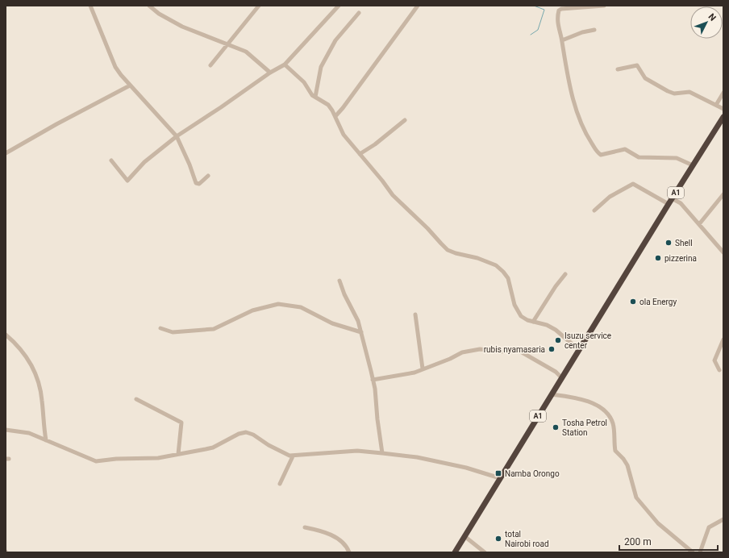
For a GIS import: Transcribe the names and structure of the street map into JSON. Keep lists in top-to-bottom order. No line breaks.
{"streets":{"highway":["A1"]},"places":{"other":["Shell","pizzerina","ola Energy","Isuzu service center","rubis nyamasaria","Tosha Petrol Station","total Nairobi road"],"transit":["Namba Orongo"]},"scale_bar":"200 m","north":"top right"}
